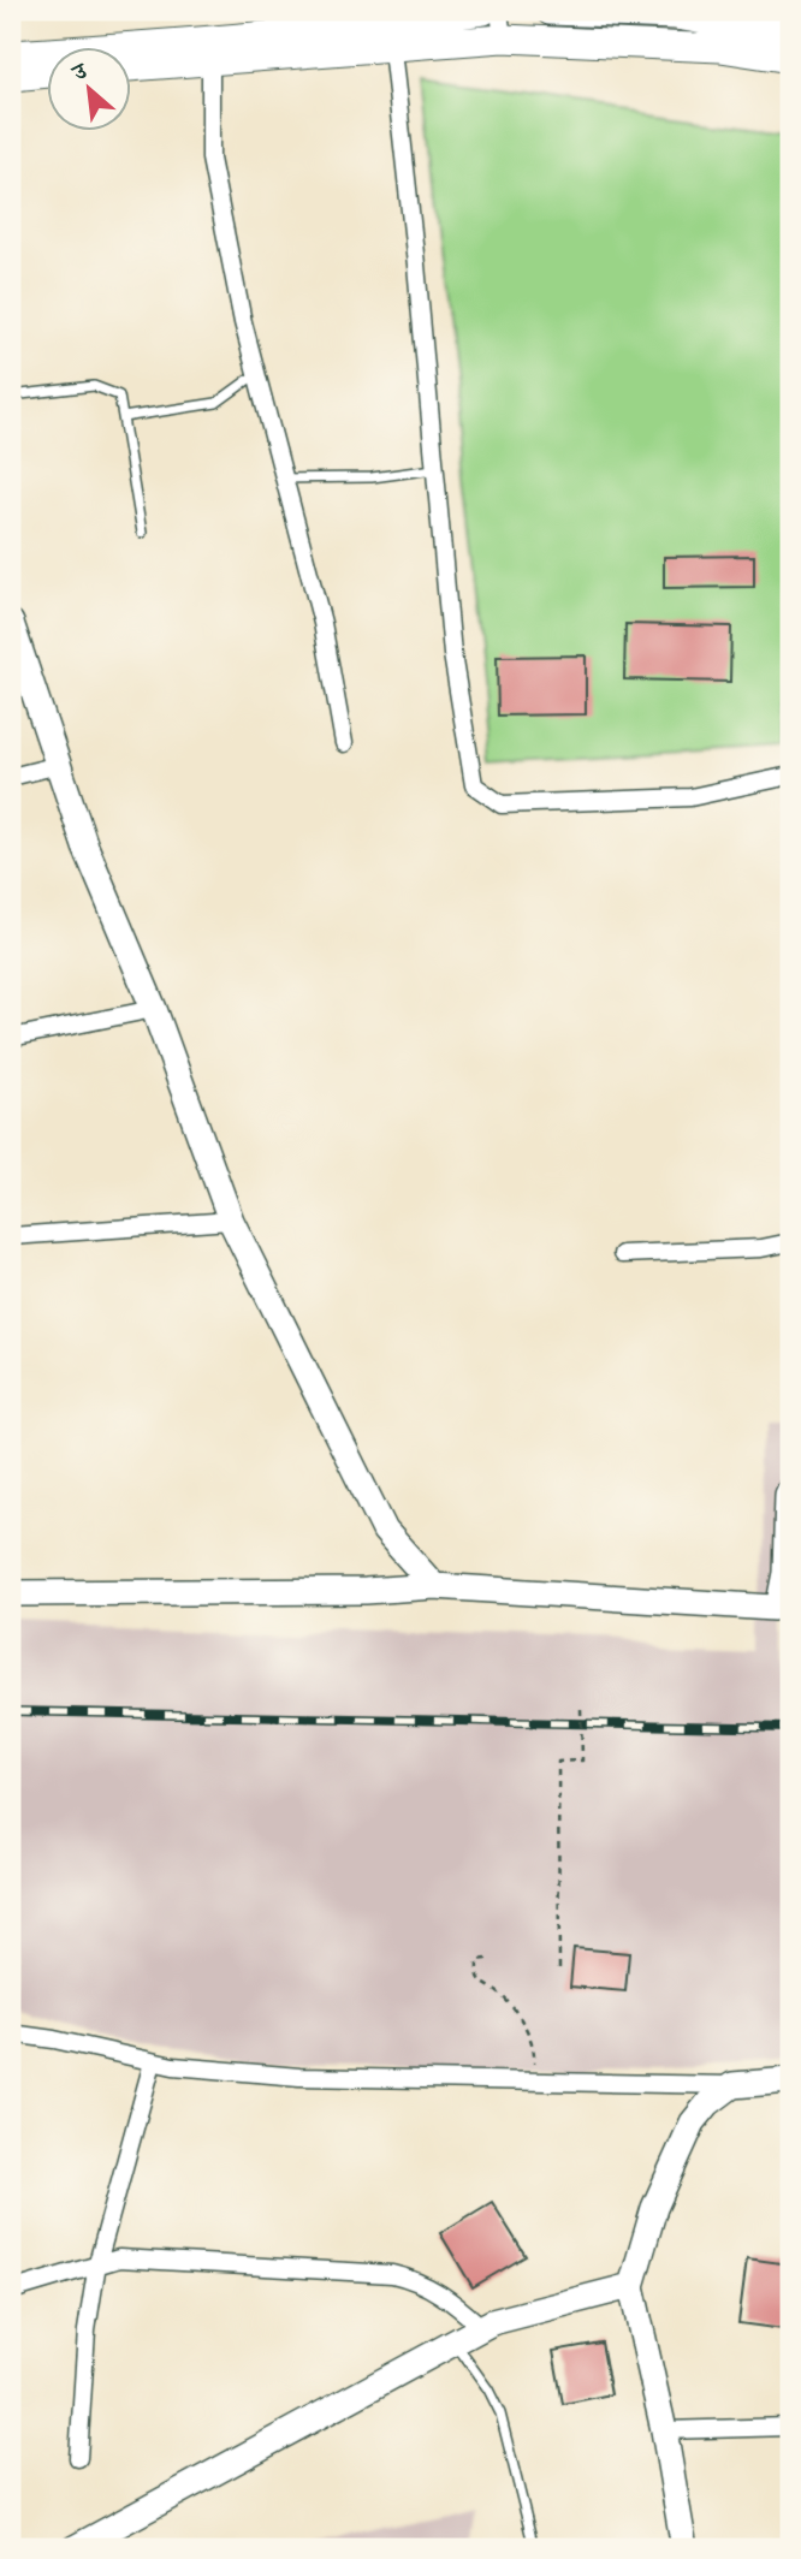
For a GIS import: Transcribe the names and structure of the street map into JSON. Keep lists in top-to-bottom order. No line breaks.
{"north":"top left"}
